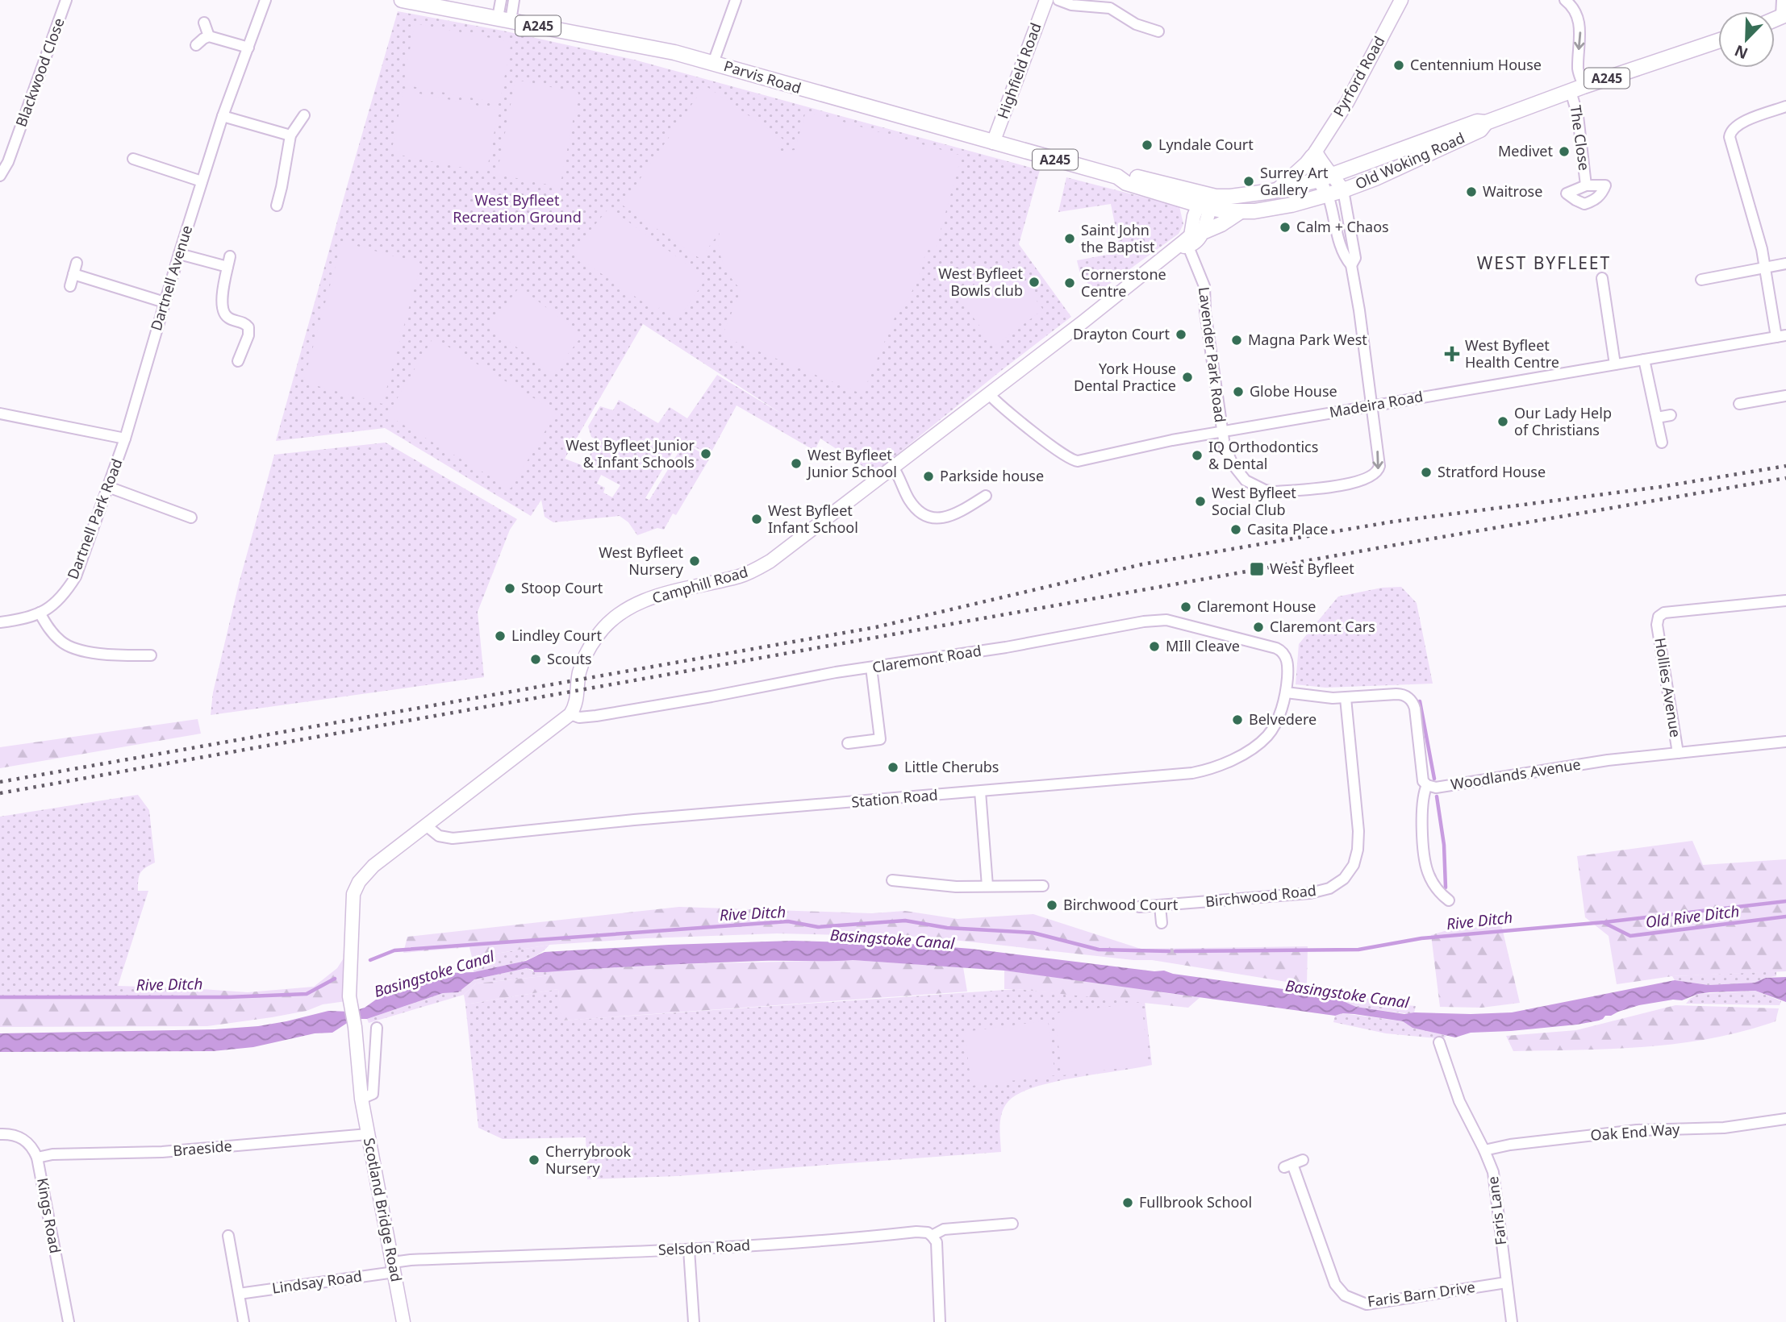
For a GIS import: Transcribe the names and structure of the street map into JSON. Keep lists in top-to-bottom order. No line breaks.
{"streets":{"main road":["A245","Parvis Road","Old Woking Road"],"street":["Highfield Road","Blackwood Close","Pyrford Road","The Close","Dartnell Avenue","Lavender Park Road","Madeira Road","Dartnell Park Road","Camphill Road","Claremont Road","Hollies Avenue","Woodlands Avenue","Station Road","Birchwood Road","Oak End Way","Braeside","Scotland Bridge Road","Faris Lane","Kings Road","Selsdon Road","Lindsay Road","Faris Barn Drive"]},"crossings":[["Highfield Road","Parvis Road"],["Parvis Road","Old Woking Road"],["Parvis Road","Camphill Road"],["The Close","Old Woking Road"],["Old Woking Road","Camphill Road"],["Dartnell Avenue","Dartnell Park Road"],["Lavender Park Road","Madeira Road"],["Lavender Park Road","Camphill Road"],["Madeira Road","Camphill Road"],["Camphill Road","Claremont Road"],["Claremont Road","Station Road"],["Hollies Avenue","Woodlands Avenue"],["Station Road","Scotland Bridge Road"],["Oak End Way","Faris Lane"],["Braeside","Scotland Bridge Road"],["Braeside","Kings Road"],["Scotland Bridge Road","Selsdon Road"],["Scotland Bridge Road","Lindsay Road"],["Faris Lane","Faris Barn Drive"],["Selsdon Road","Lindsay Road"]],"one_way":["The Close"],"districts":["WEST BYFLEET"],"water":["Rive Ditch","Old Rive Ditch","Basingstoke Canal"],"parks":["West Byfleet Recreation Ground"],"places":{"other":["Centennium House","Lyndale Court","Medivet","Surrey Art Gallery","Waitrose","Calm + Chaos","Saint John the Baptist","West Byfleet Bowls club","Cornerstone Centre","Drayton Court","Magna Park West","York House Dental Practice","Globe House","Our Lady Help of Christians","West Byfleet Junior & Infant Schools","IQ Orthodontics & Dental","West Byfleet Junior School","Stratford House","Parkside house","West Byfleet Social Club","West Byfleet Infant School","Casita Place","West Byfleet Nursery","Stoop Court","Claremont House","Claremont Cars","Lindley Court","MIll Cleave","Scouts","Belvedere","Little Cherubs","Birchwood Court","Cherrybrook Nursery","Fullbrook School"],"health":["West Byfleet Health Centre"],"transit":["West Byfleet"]},"north":"bottom left"}
